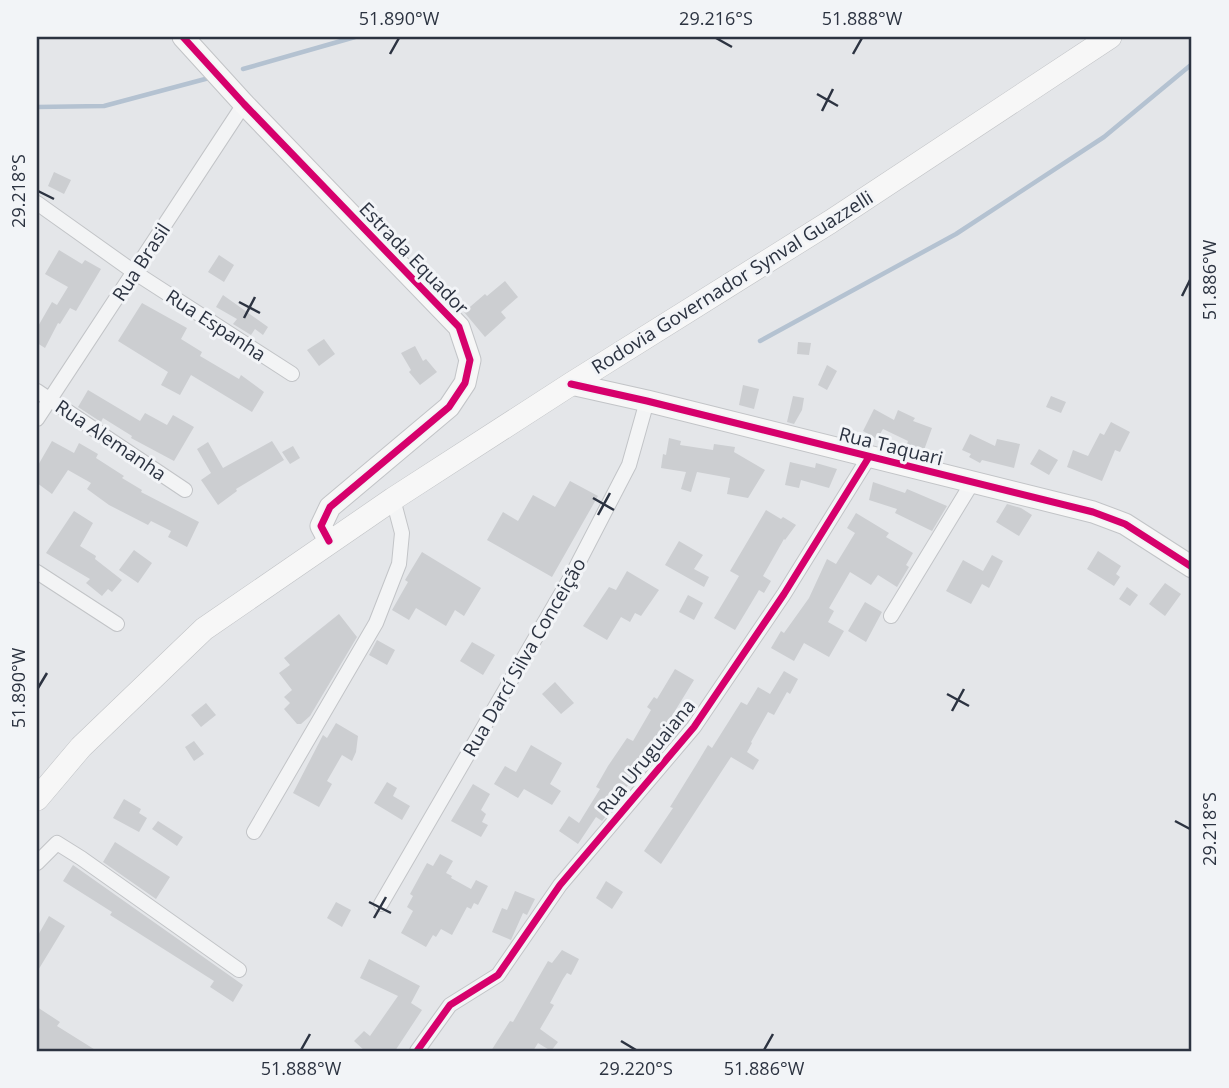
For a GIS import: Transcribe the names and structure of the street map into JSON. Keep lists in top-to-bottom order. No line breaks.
{"streets":{"main road":["Rodovia Governador Synval Guazzelli"],"street":["Estrada Equador","Rua Brasil","Rua Espanha","Rua Alemanha","Rua Taquari","Rua Darcí Silva Conceição","Rua Uruguaiana"]},"crossings":[["Estrada Equador","Rua Brasil"],["Estrada Equador","Rodovia Governador Synval Guazzelli"],["Rua Brasil","Rua Espanha"],["Rua Brasil","Rua Alemanha"],["Rodovia Governador Synval Guazzelli","Rua Taquari"],["Rua Taquari","Rua Darcí Silva Conceição"],["Rua Taquari","Rua Uruguaiana"]],"coordinates":["51.890°W","29.216°S","51.888°W","29.218°S","51.886°W","29.220°S"]}
